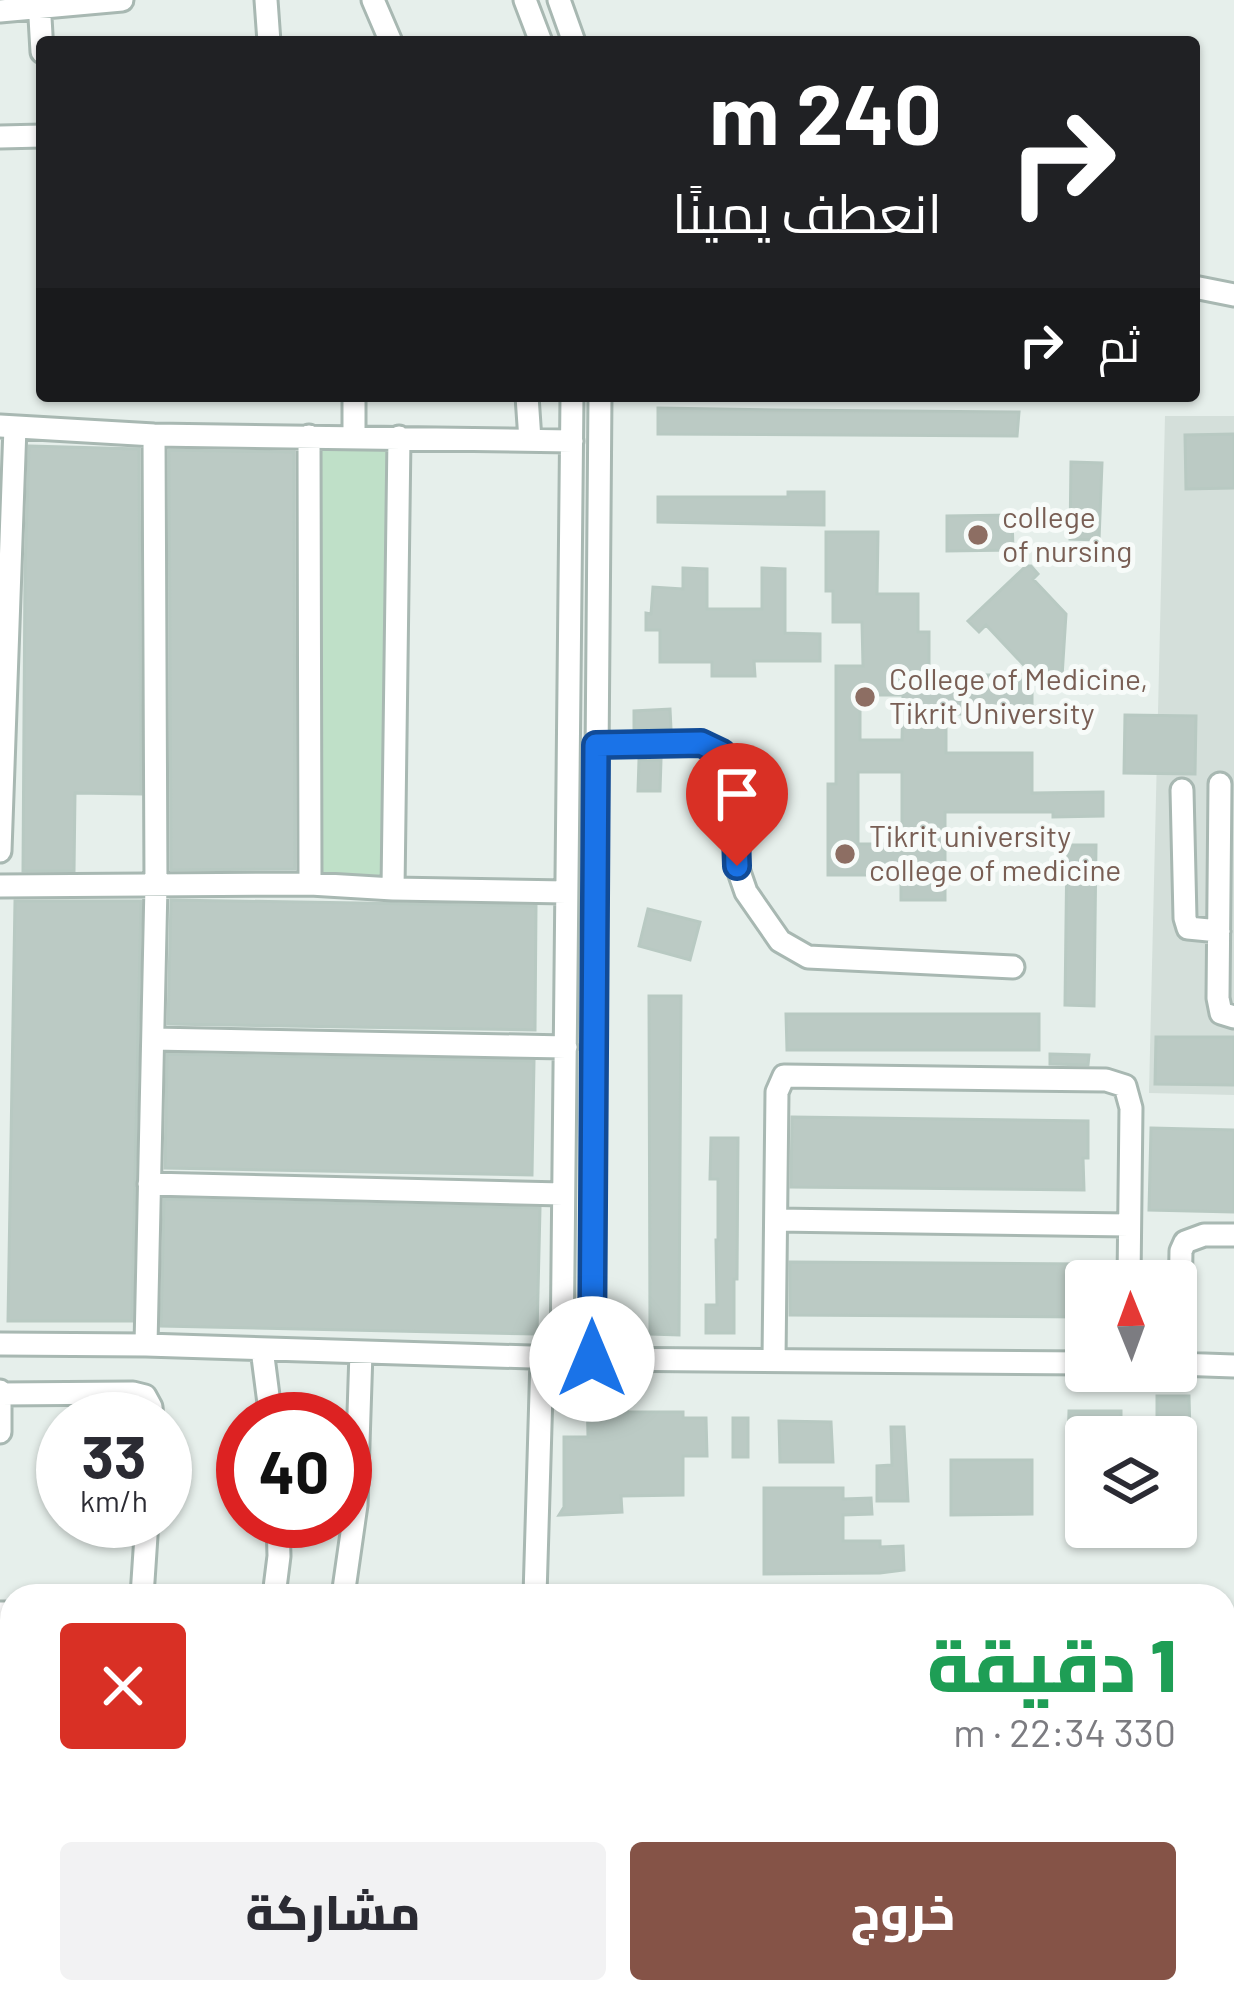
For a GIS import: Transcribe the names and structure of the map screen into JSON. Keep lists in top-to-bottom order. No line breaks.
{"places":["college of nursing","College of Medicine, Tikrit University","Tikrit university college of medicine"],"north":"top","page":{"turn":["240 m","انعطف يمينًا"],"then":"ثم","speed":"33 km/h","limit":"40","heading":["1 دقيقة","330 m · 22:34"],"buttons":["خروج","مشاركة"]}}
